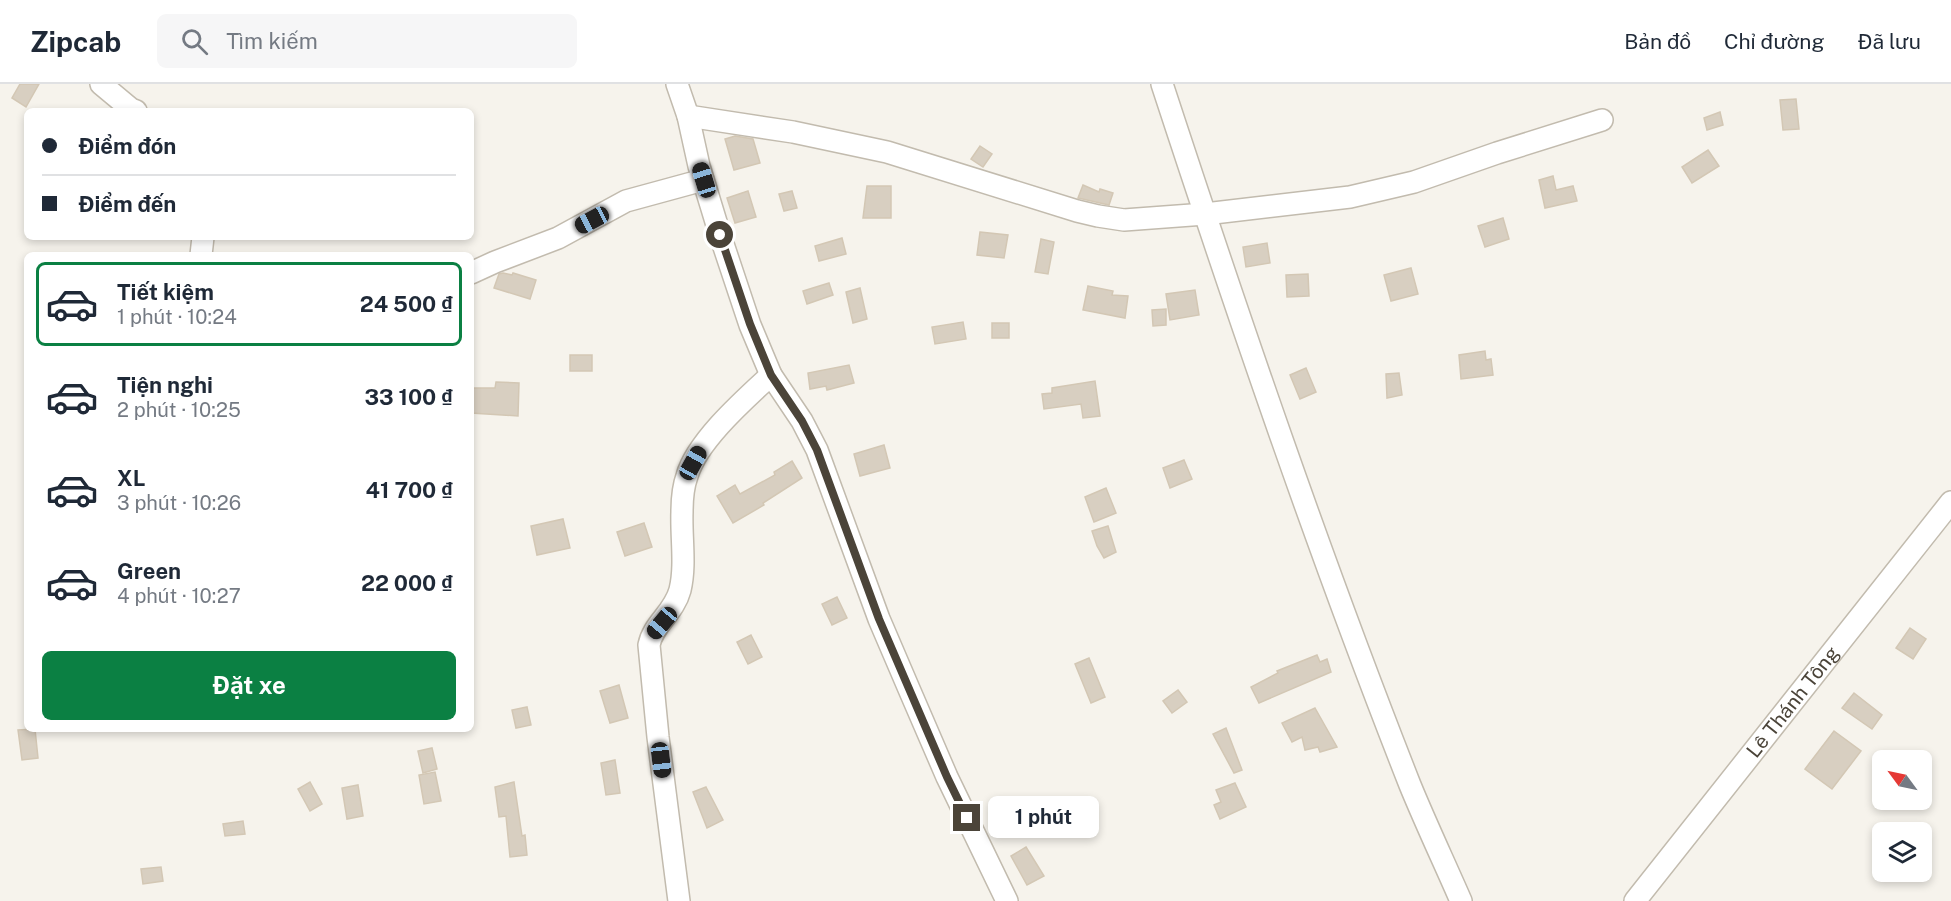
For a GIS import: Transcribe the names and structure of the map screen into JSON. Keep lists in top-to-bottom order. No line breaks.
{"streets":{"street":["Lê Thánh Tông"]},"north":"top left","page":{"header":"Zipcab","search":"Tìm kiếm","nav":["Bản đồ","Chỉ đường","Đã lưu"],"banner":["Điểm đón","Điểm đến"],"list":[{"name":"Tiết kiệm","note":"1 phút · 10:24","value":"24 500 ₫"},{"name":"Tiện nghi","note":"2 phút · 10:25","value":"33 100 ₫"},{"name":"XL","note":"3 phút · 10:26","value":"41 700 ₫"},{"name":"Green","note":"4 phút · 10:27","value":"22 000 ₫"}],"buttons":"Đặt xe","bubble":"1 phút"}}
